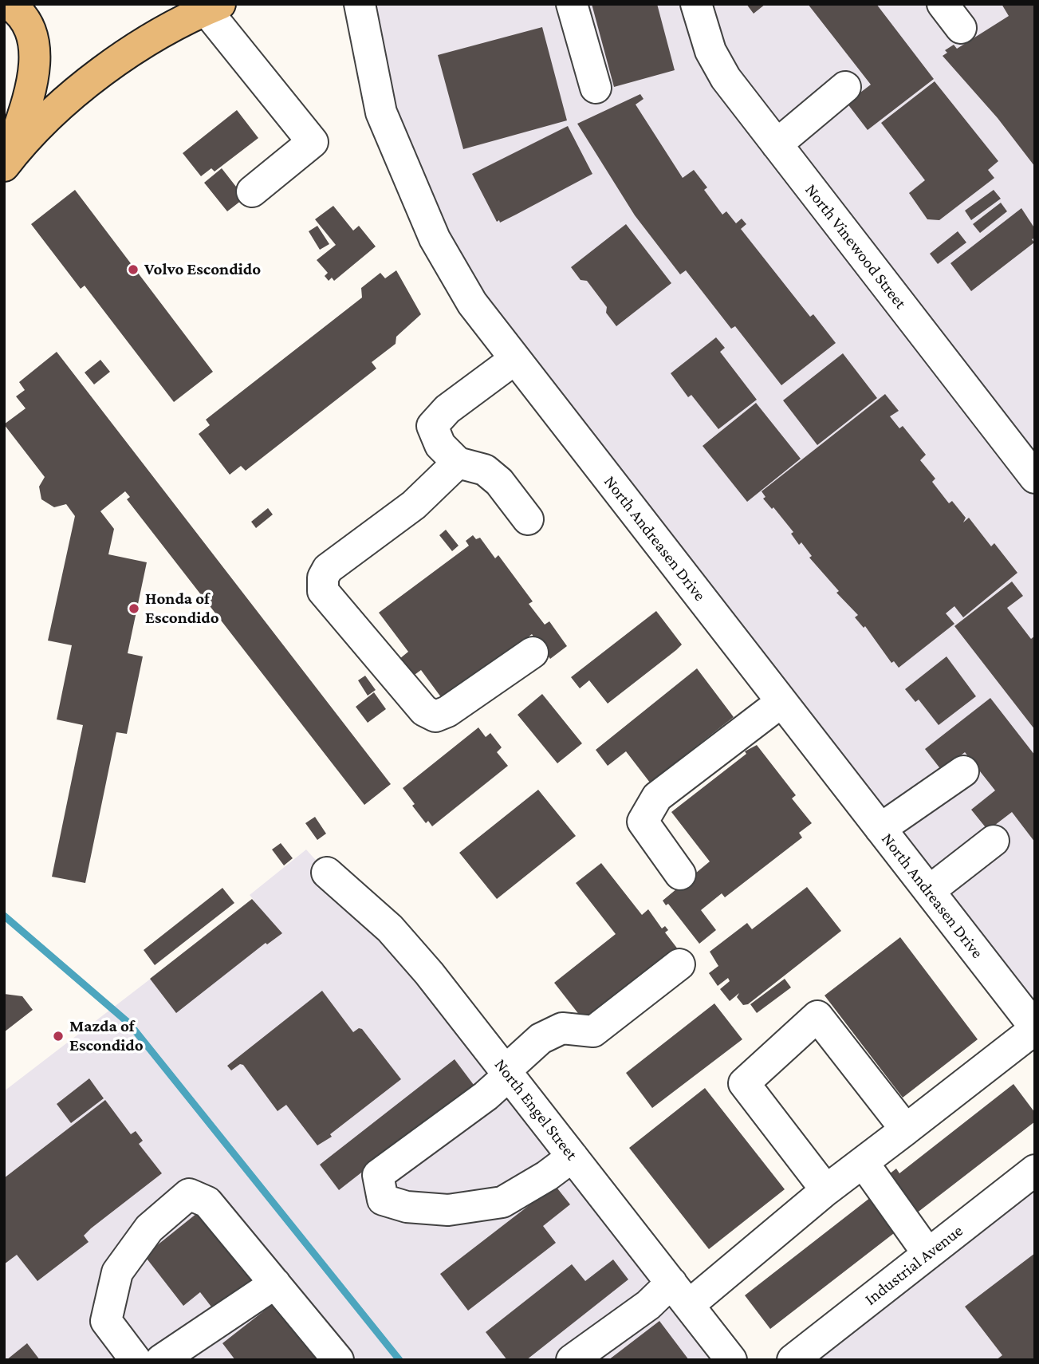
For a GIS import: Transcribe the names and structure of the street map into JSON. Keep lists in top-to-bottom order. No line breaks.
{"streets":{"street":["North Vinewood Street","North Andreasen Drive","North Engel Street","Industrial Avenue"]},"places":["Volvo Escondido","Honda of Escondido","Mazda of Escondido"]}
